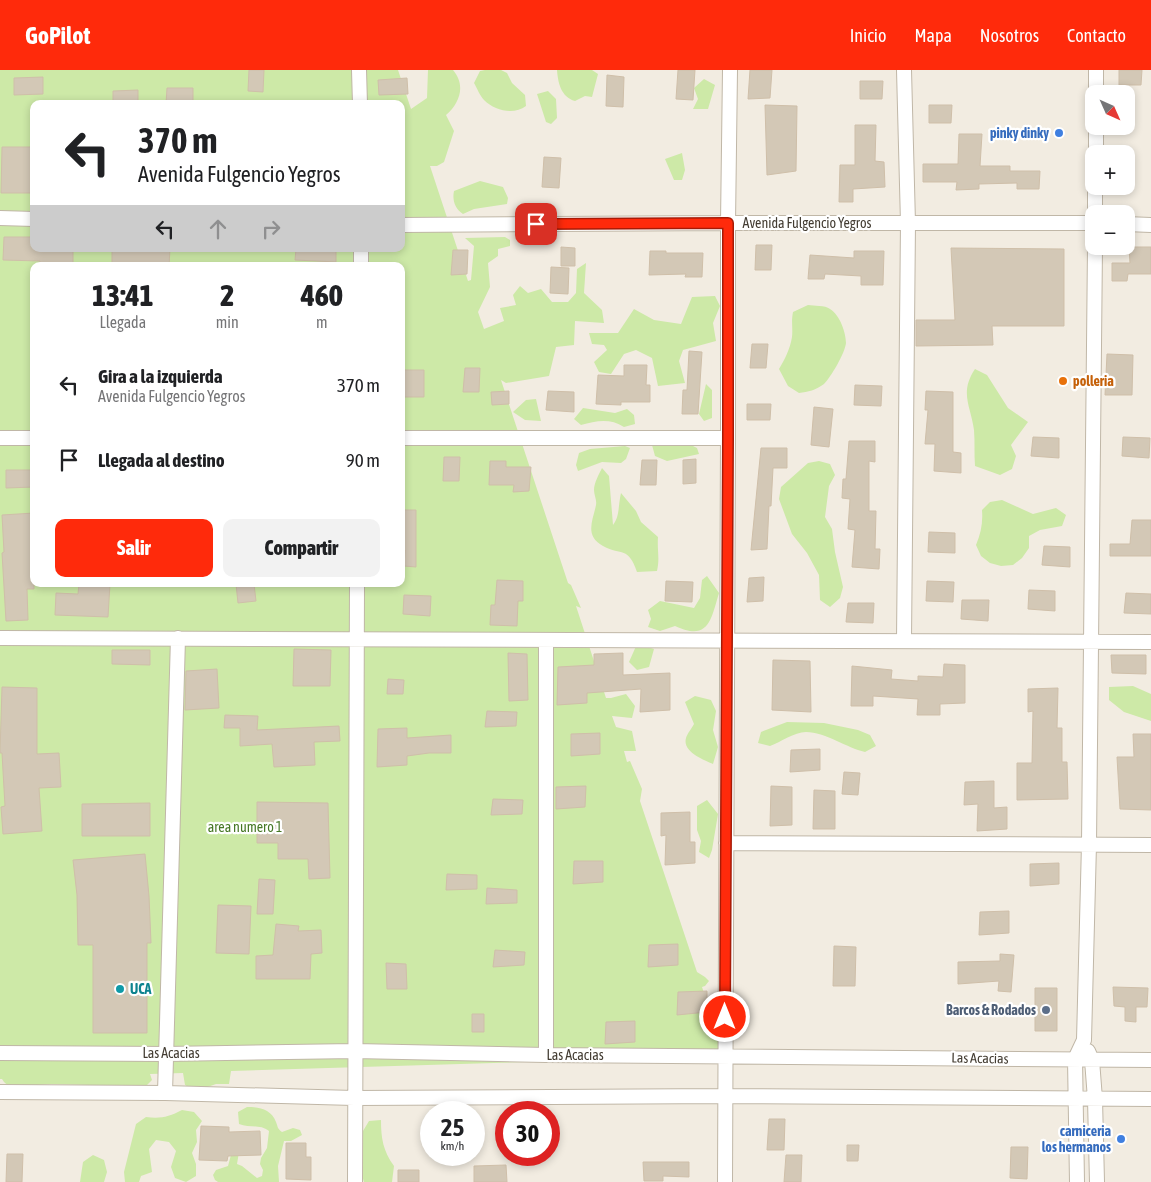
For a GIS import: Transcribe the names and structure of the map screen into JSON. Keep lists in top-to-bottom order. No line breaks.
{"streets":{"street":["Avenida Fulgencio Yegros","Las Acacias"]},"parks":["area numero 1"],"places":["pinky dinky","polleria","UCA","Barcos & Rodados","carniceria los hermanos"],"north":"bottom right","page":{"header":"GoPilot","nav":["Inicio","Mapa","Nosotros","Contacto"],"map_buttons":["+","−"],"turn":["370 m","Avenida Fulgencio Yegros"],"eta":["13:41","Llegada","2","min","460","m"],"list":[{"name":"Gira a la izquierda","note":"Avenida Fulgencio Yegros","value":"370 m"},{"name":"Llegada al destino","value":"90 m"}],"buttons":["Salir","Compartir"],"speed":"25 km/h","limit":"30"}}
